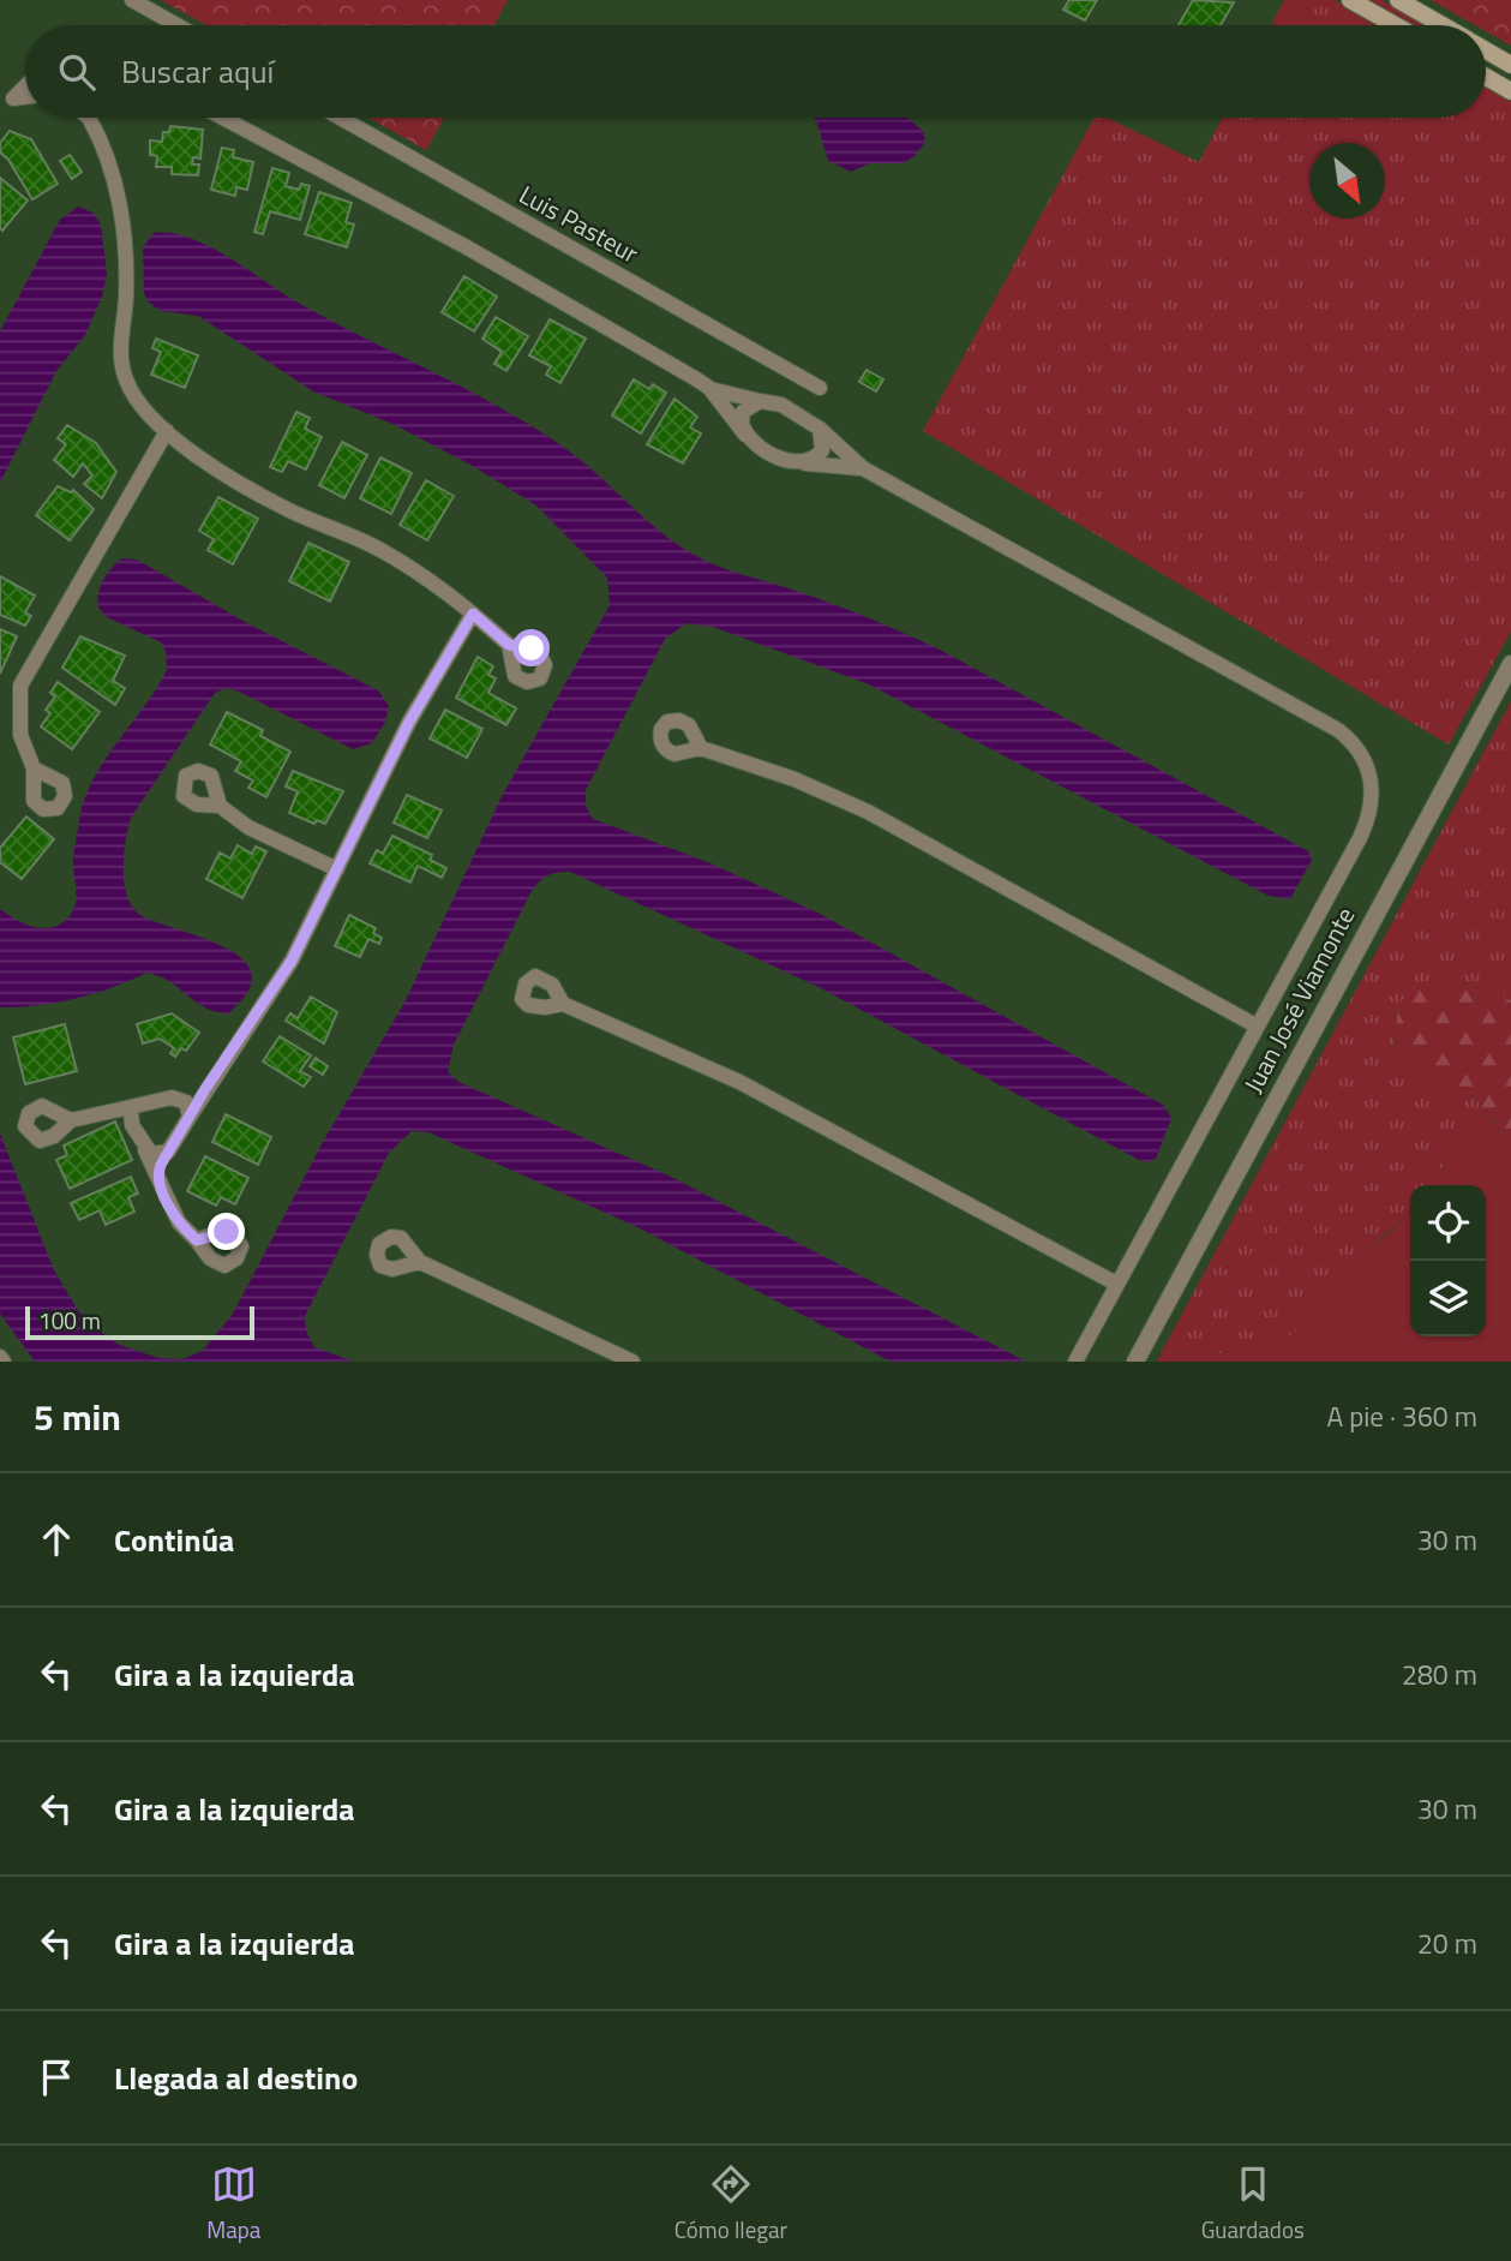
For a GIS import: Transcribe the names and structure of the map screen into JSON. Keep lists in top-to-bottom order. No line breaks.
{"streets":{"street":["Luis Pasteur","Juan José Viamonte"]},"scale_bar":"100 m","north":"bottom right","page":{"search":"Buscar aquí","scale":"100 m","heading":["5 min","A pie · 360 m"],"list":[["Continúa","30 m"],["Gira a la izquierda","280 m"],["Gira a la izquierda","30 m"],["Gira a la izquierda","20 m"],"Llegada al destino"],"nav":["Mapa","Cómo llegar","Guardados"]}}
